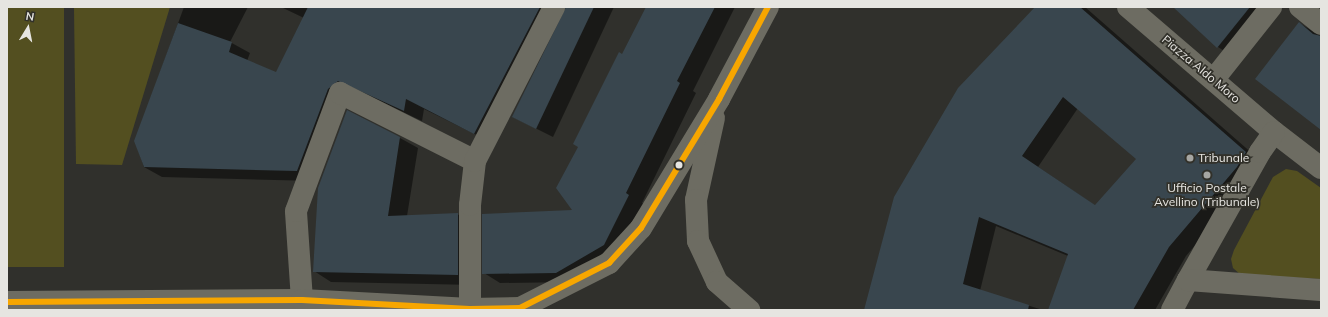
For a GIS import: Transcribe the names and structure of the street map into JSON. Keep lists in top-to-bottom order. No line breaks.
{"streets":{"street":["Piazza Aldo Moro"]},"places":["Tribunale","Ufficio Postale Avellino (Tribunale)"],"north":"top"}
